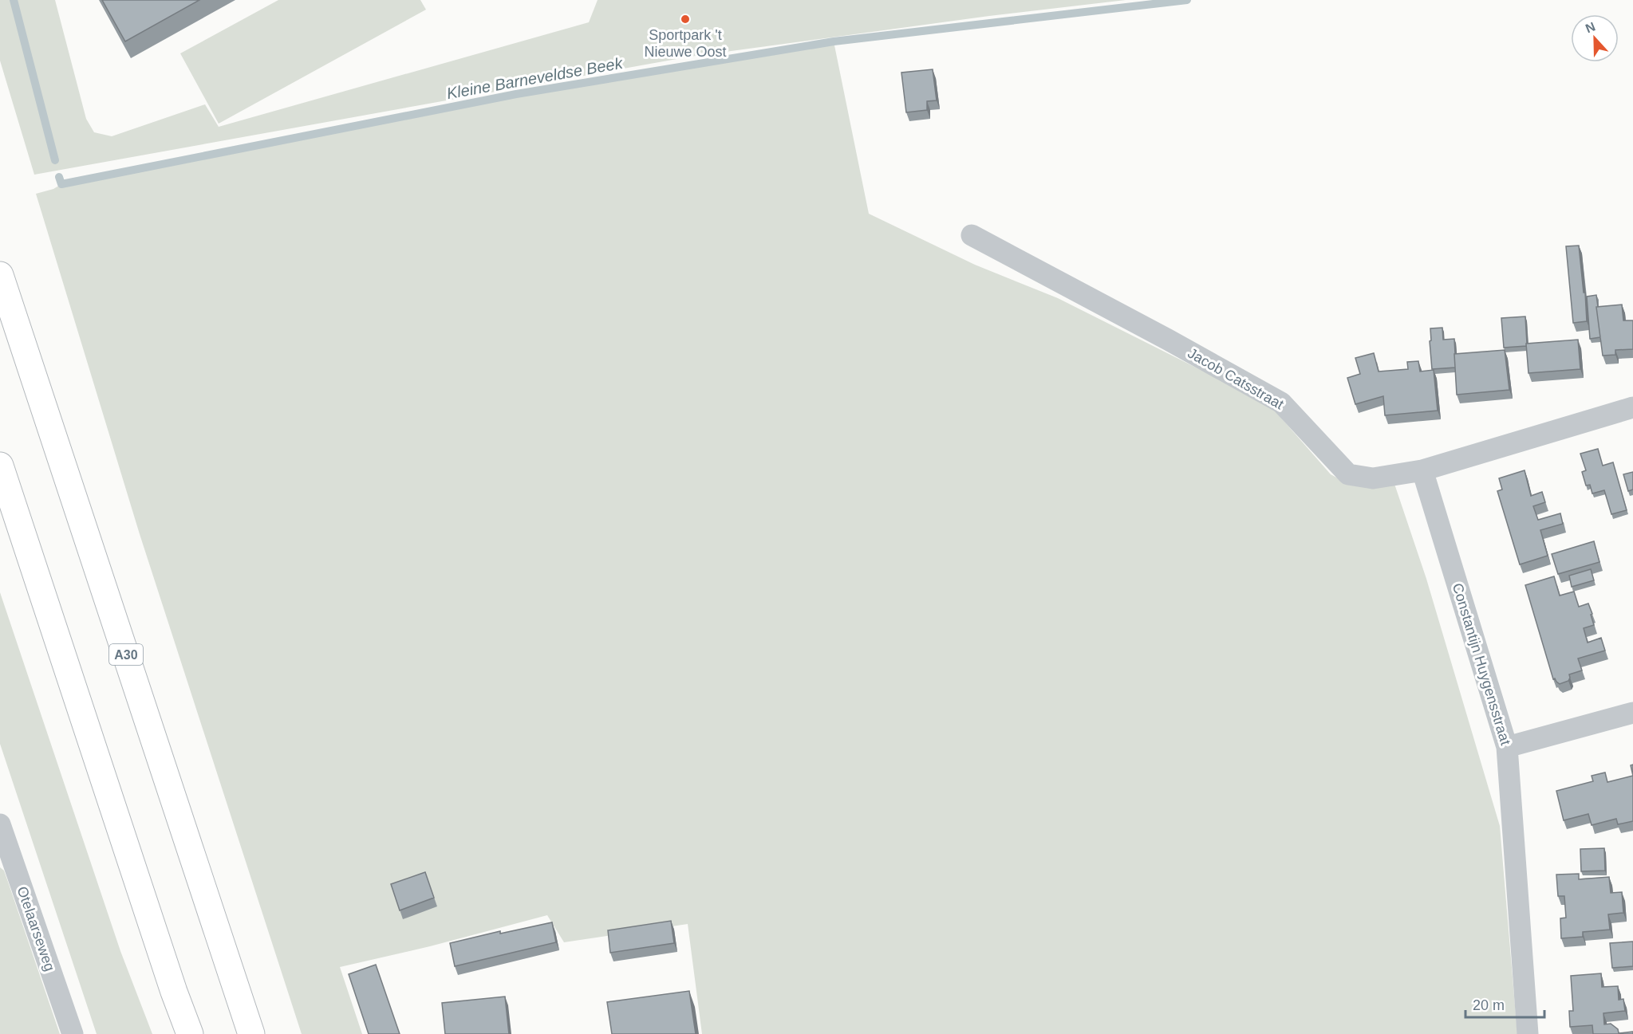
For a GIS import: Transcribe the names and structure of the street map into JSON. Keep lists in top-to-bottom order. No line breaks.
{"streets":{"highway":["A30"],"street":["Jacob Catsstraat","Constantijn Huygensstraat","Otelaarseweg"]},"crossings":[["Jacob Catsstraat","Constantijn Huygensstraat"]],"water":["Kleine Barneveldse Beek"],"places":["Sportpark 't Nieuwe Oost"],"scale_bar":"20 m","north":"top"}
